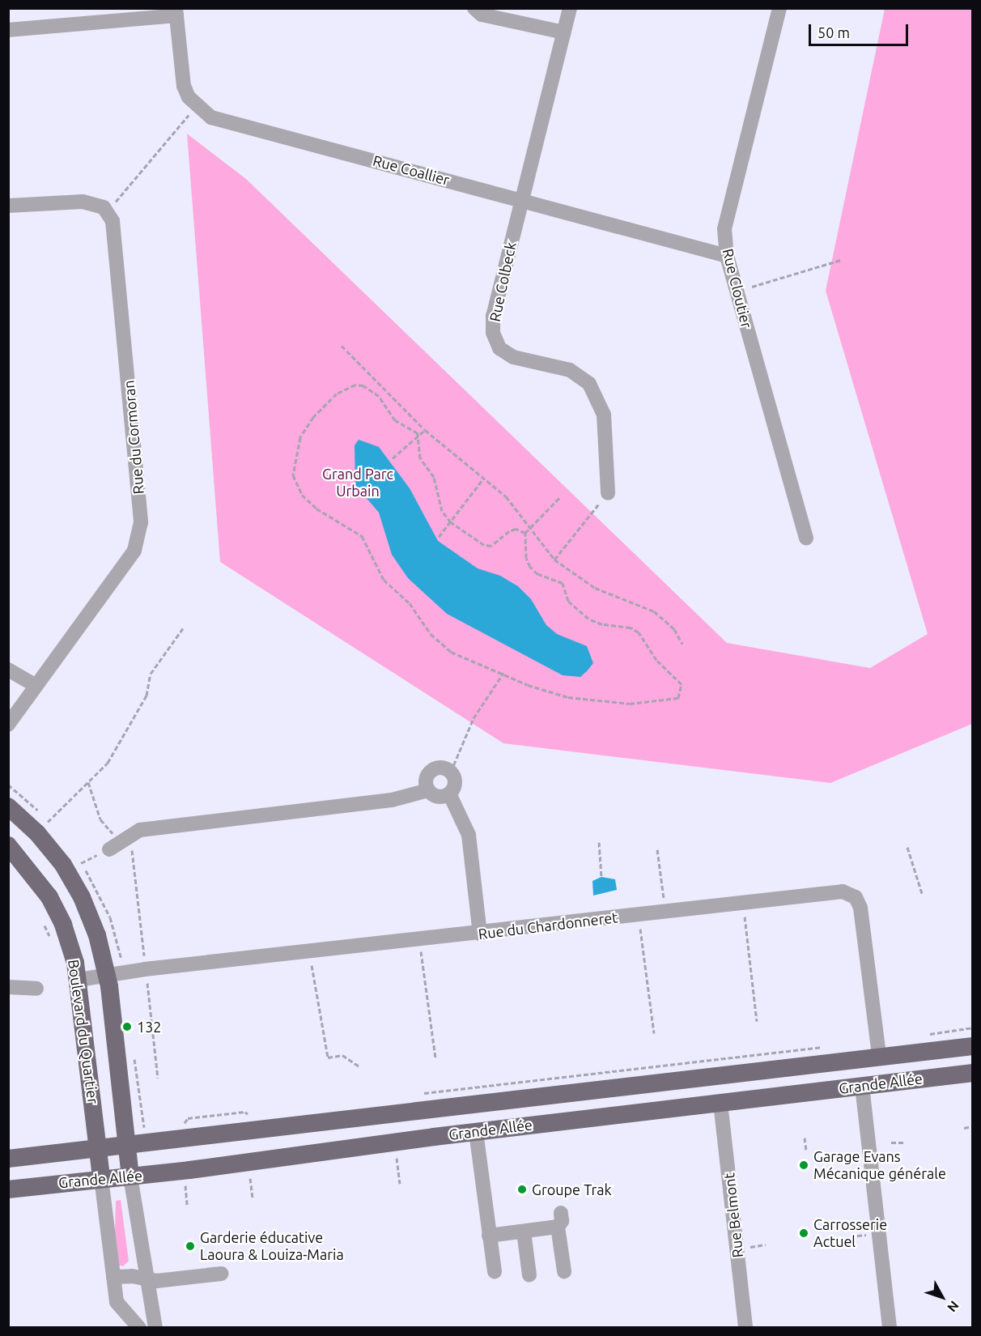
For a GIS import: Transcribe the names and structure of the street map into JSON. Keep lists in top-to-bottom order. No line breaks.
{"streets":{"main road":["Boulevard du Quartier","Grande Allée"],"street":["Rue Coallier","Rue Colbeck","Rue Cloutier","Rue du Cormoran","Rue du Chardonneret","Rue Belmont"]},"crossings":[["Rue Coallier","Rue Colbeck"],["Rue Coallier","Rue Cloutier"],["Rue du Chardonneret","Boulevard du Quartier"],["Rue du Chardonneret","Grande Allée"],["Boulevard du Quartier","Grande Allée"],["Grande Allée","Rue Belmont"]],"parks":["Grand Parc Urbain"],"places":["132","Garage Evans Mécanique générale","Groupe Trak","Carrosserie Actuel","Garderie éducative Laoura & Louiza-Maria"],"scale_bar":"50 m","north":"bottom right"}
